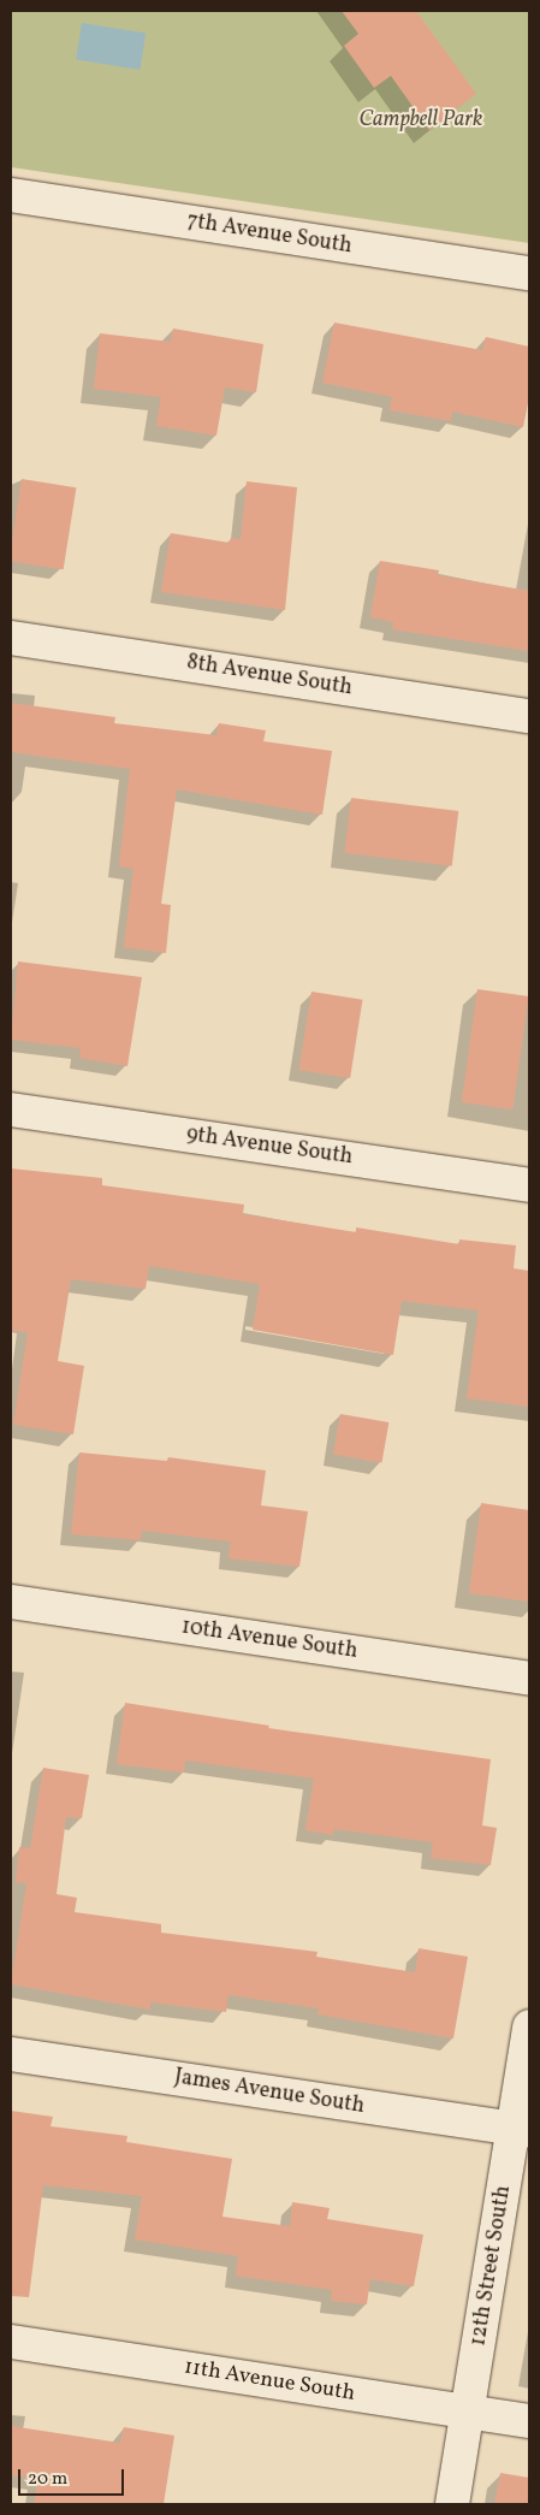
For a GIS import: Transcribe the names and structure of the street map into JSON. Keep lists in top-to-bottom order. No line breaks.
{"streets":{"street":["7th Avenue South","8th Avenue South","9th Avenue South","10th Avenue South","James Avenue South","12th Street South","11th Avenue South"]},"crossings":[["James Avenue South","12th Street South"],["12th Street South","11th Avenue South"]],"parks":["Campbell Park"],"scale_bar":"20 m"}
